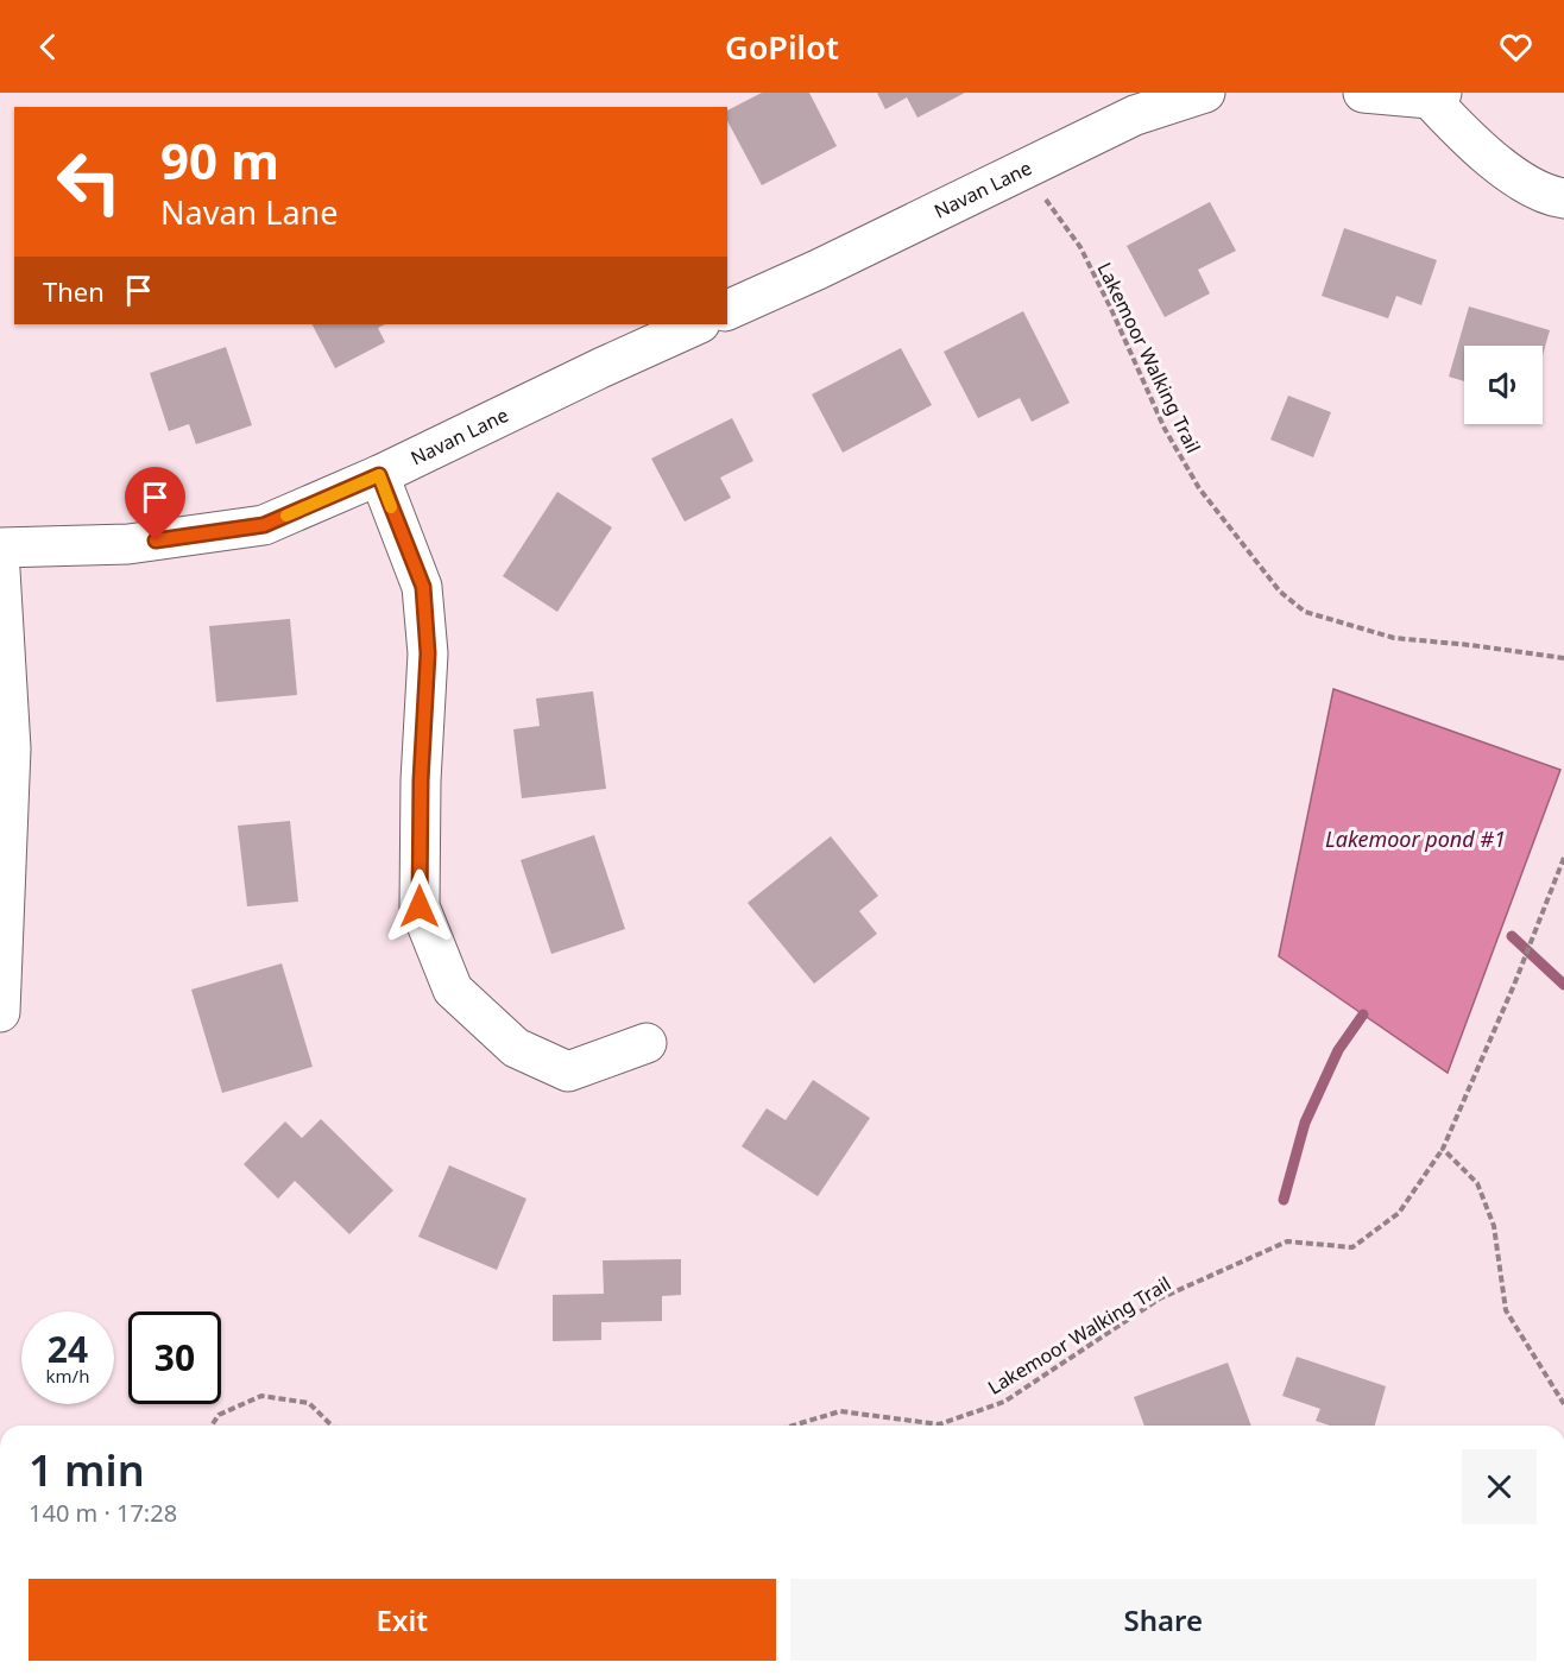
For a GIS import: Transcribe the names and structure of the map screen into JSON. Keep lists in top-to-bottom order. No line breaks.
{"streets":{"street":["Navan Lane"],"path":["Lakemoor Walking Trail"]},"crossings":[["Navan Lane","Lakemoor Walking Trail"]],"water":["Lakemoor pond #1"],"page":{"header":"GoPilot","turn":["90 m","Navan Lane"],"then":"Then","speed":"24 km/h","limit":"30","heading":["1 min","140 m · 17:28"],"buttons":["Exit","Share"]}}
